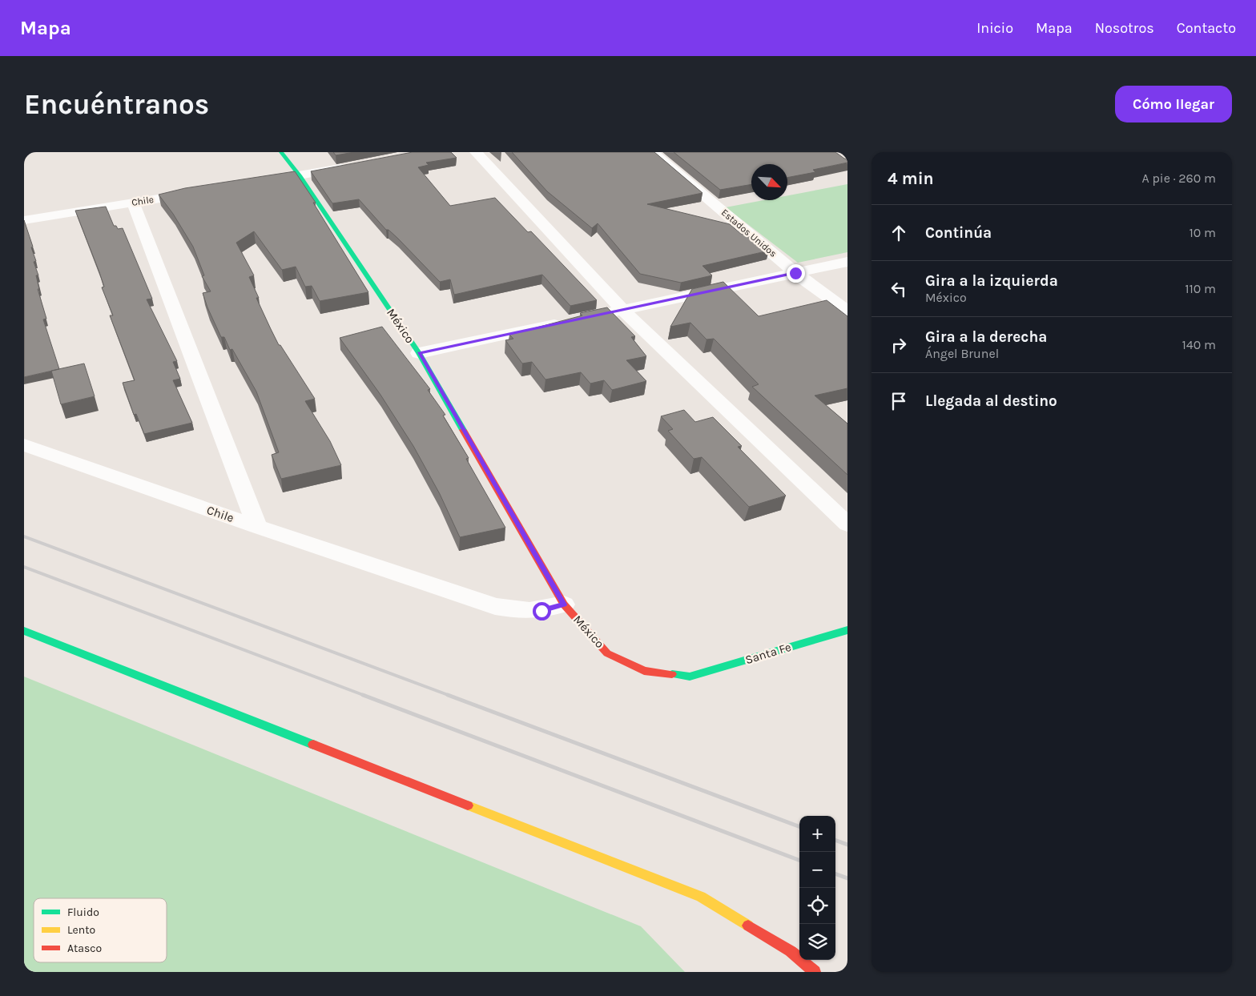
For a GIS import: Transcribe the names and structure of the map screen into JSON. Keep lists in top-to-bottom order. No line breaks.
{"streets":{"street":["Chile","Estados Unidos","México","Santa Fe"]},"crossings":[["Chile","México"],["México","Santa Fe"]],"legend":["Fluido","Lento","Atasco"],"north":"bottom right","page":{"header":"Mapa","nav":["Inicio","Mapa","Nosotros","Contacto"],"buttons":"Cómo llegar","title":"Encuéntranos","heading":["4 min","A pie · 260 m"],"list":[["Continúa","10 m"],["Gira a la izquierda","México","110 m"],["Gira a la derecha","Ángel Brunel","140 m"],"Llegada al destino"],"map_buttons":["+","−"]}}
